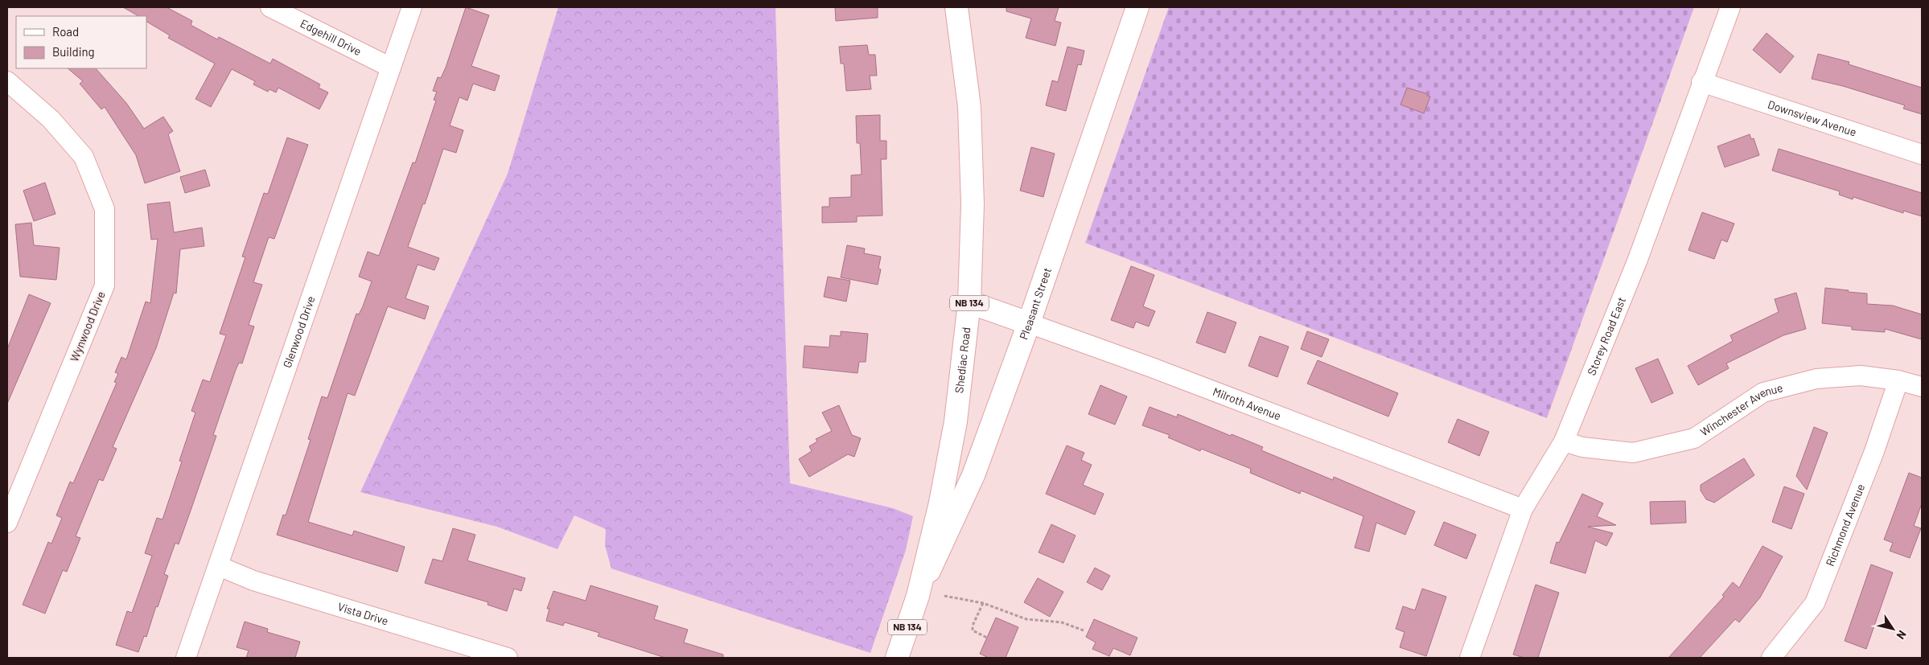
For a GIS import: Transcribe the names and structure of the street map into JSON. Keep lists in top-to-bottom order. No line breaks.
{"streets":{"street":["Edgehill Drive","Downsview Avenue","NB 134","Pleasant Street","Wynwood Drive","Glenwood Drive","Storey Road East","Shediac Road","Milroth Avenue","Winchester Avenue","Richmond Avenue","Vista Drive"]},"crossings":[["Edgehill Drive","Glenwood Drive"],["Downsview Avenue","Storey Road East"],["Pleasant Street","Shediac Road"],["Pleasant Street","Milroth Avenue"],["Glenwood Drive","Vista Drive"],["Storey Road East","Milroth Avenue"],["Storey Road East","Winchester Avenue"],["Shediac Road","Milroth Avenue"],["Winchester Avenue","Richmond Avenue"]],"legend":["Road","Building"],"north":"bottom right"}
